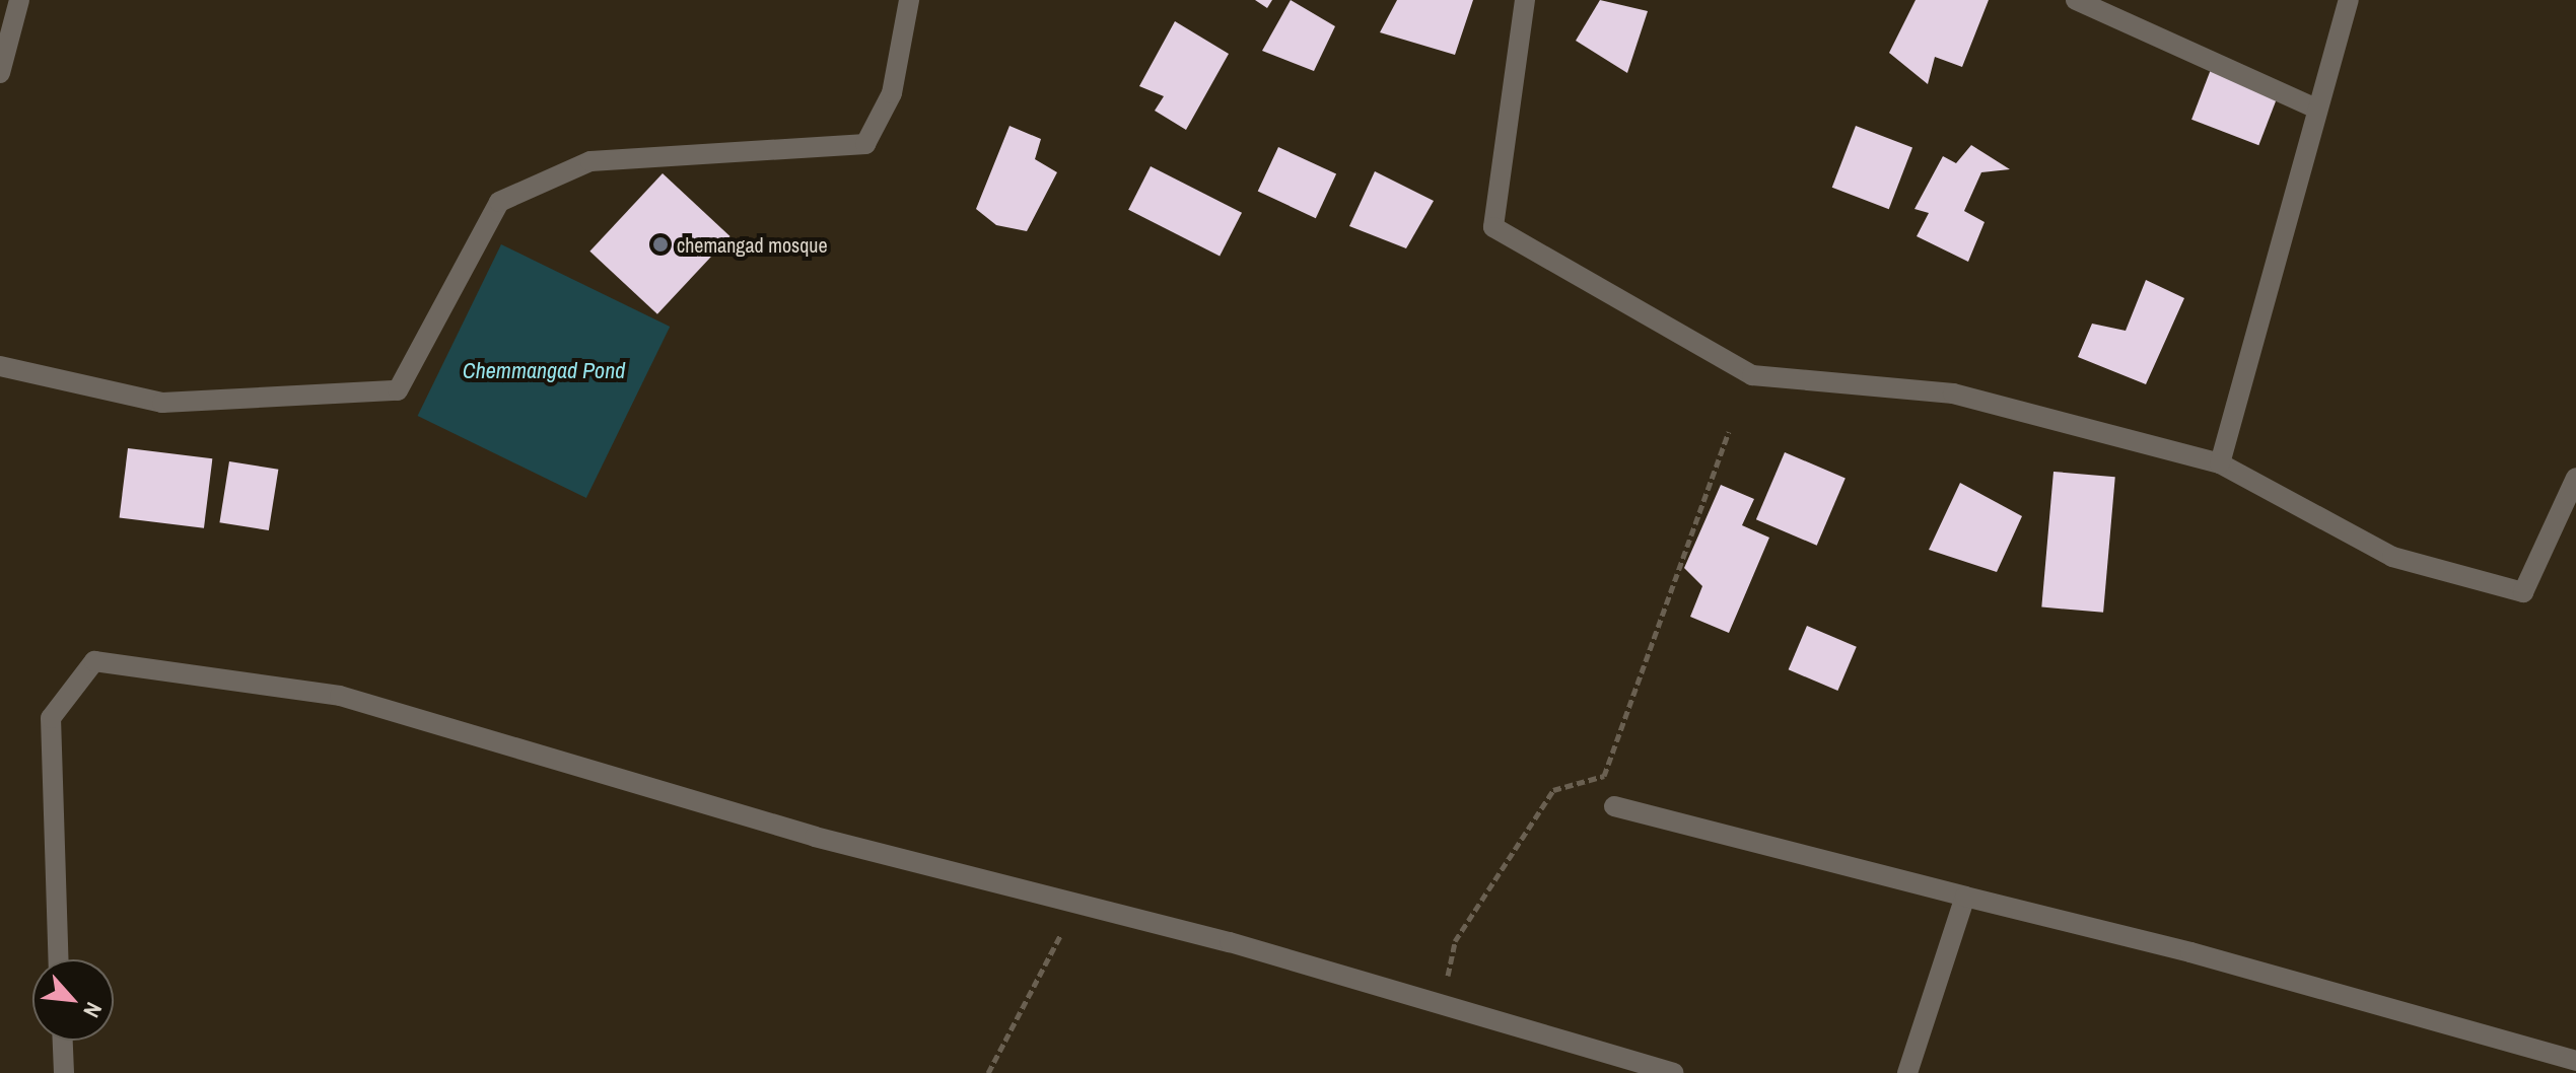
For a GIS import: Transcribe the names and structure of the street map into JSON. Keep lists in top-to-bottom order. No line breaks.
{"water":["Chemmangad Pond"],"places":["chemangad mosque"],"north":"bottom right"}
